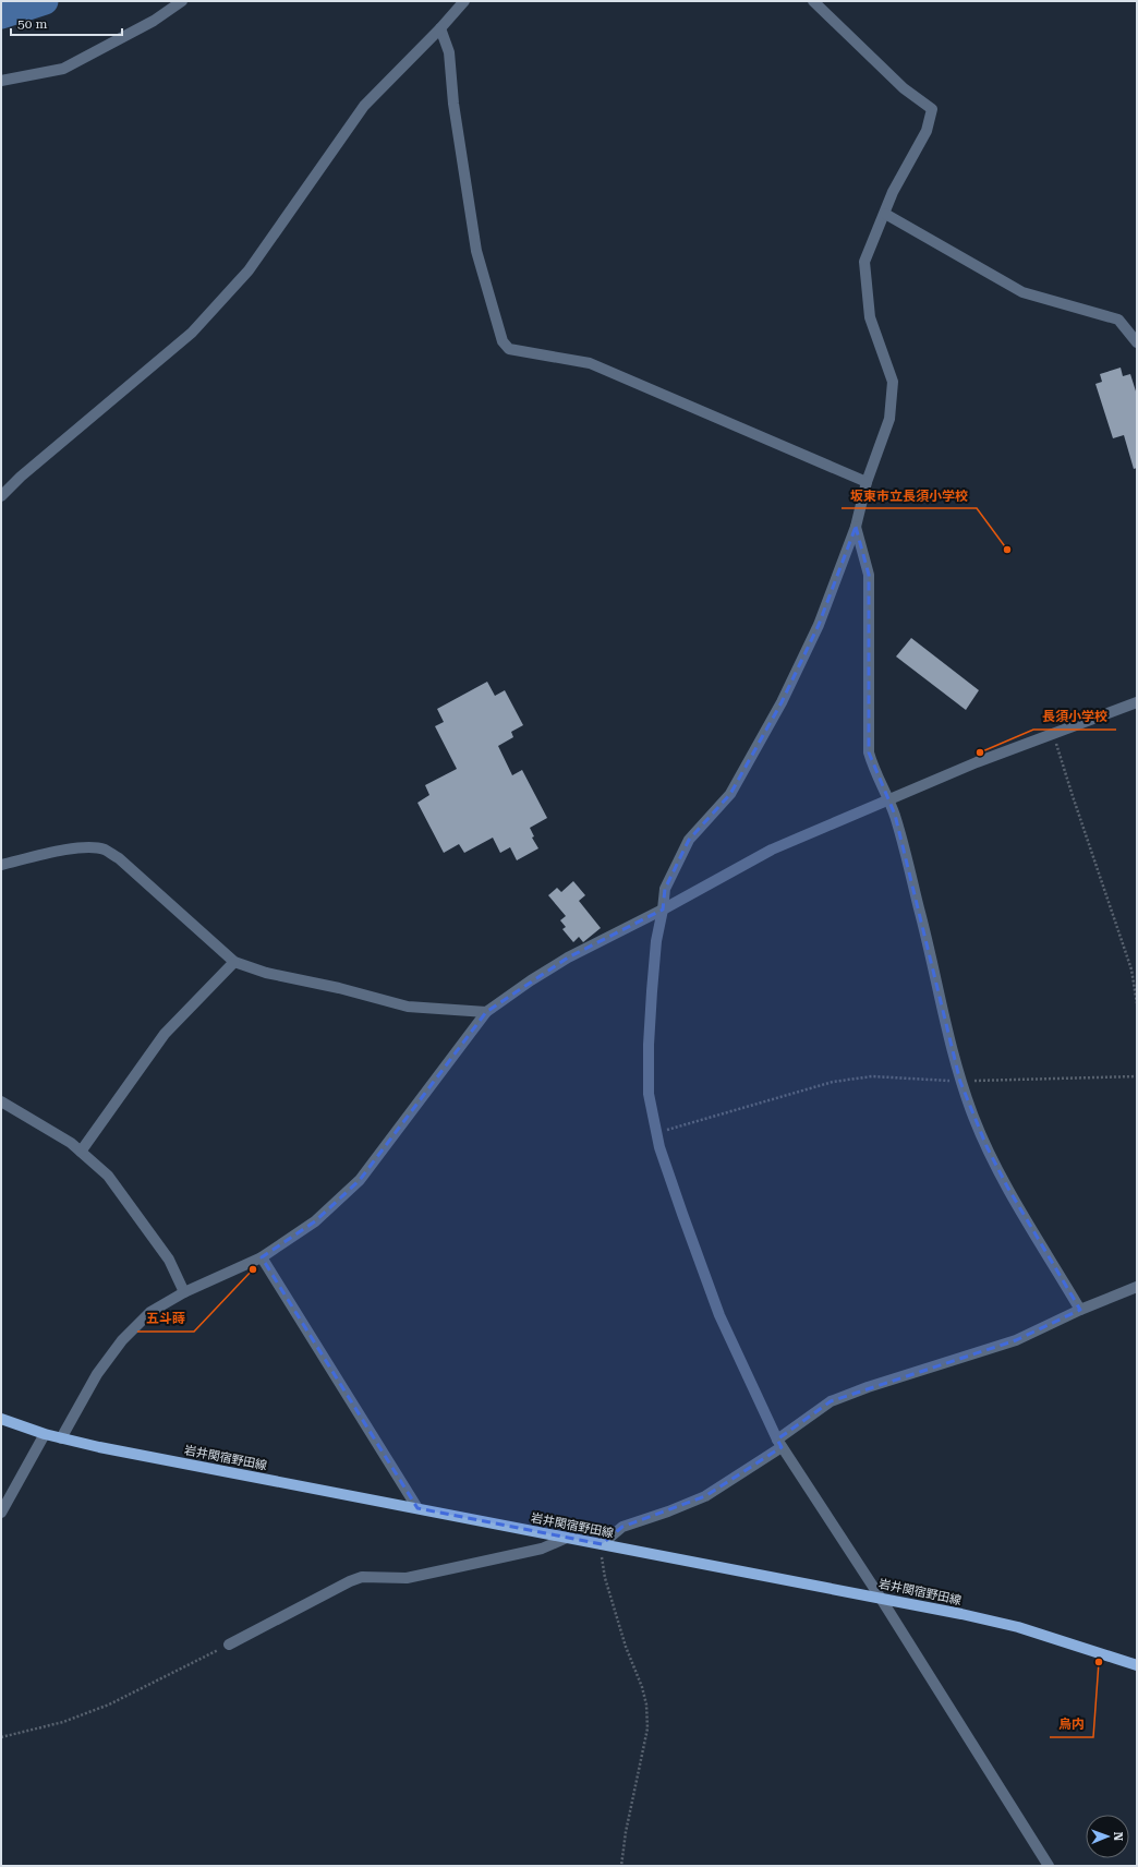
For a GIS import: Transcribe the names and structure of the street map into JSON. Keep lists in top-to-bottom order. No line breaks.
{"streets":{"main road":["岩井関宿野田線"]},"places":["坂東市立長須小学校","長須小学校","五斗蒔","烏内"],"scale_bar":"50 m","north":"right"}
